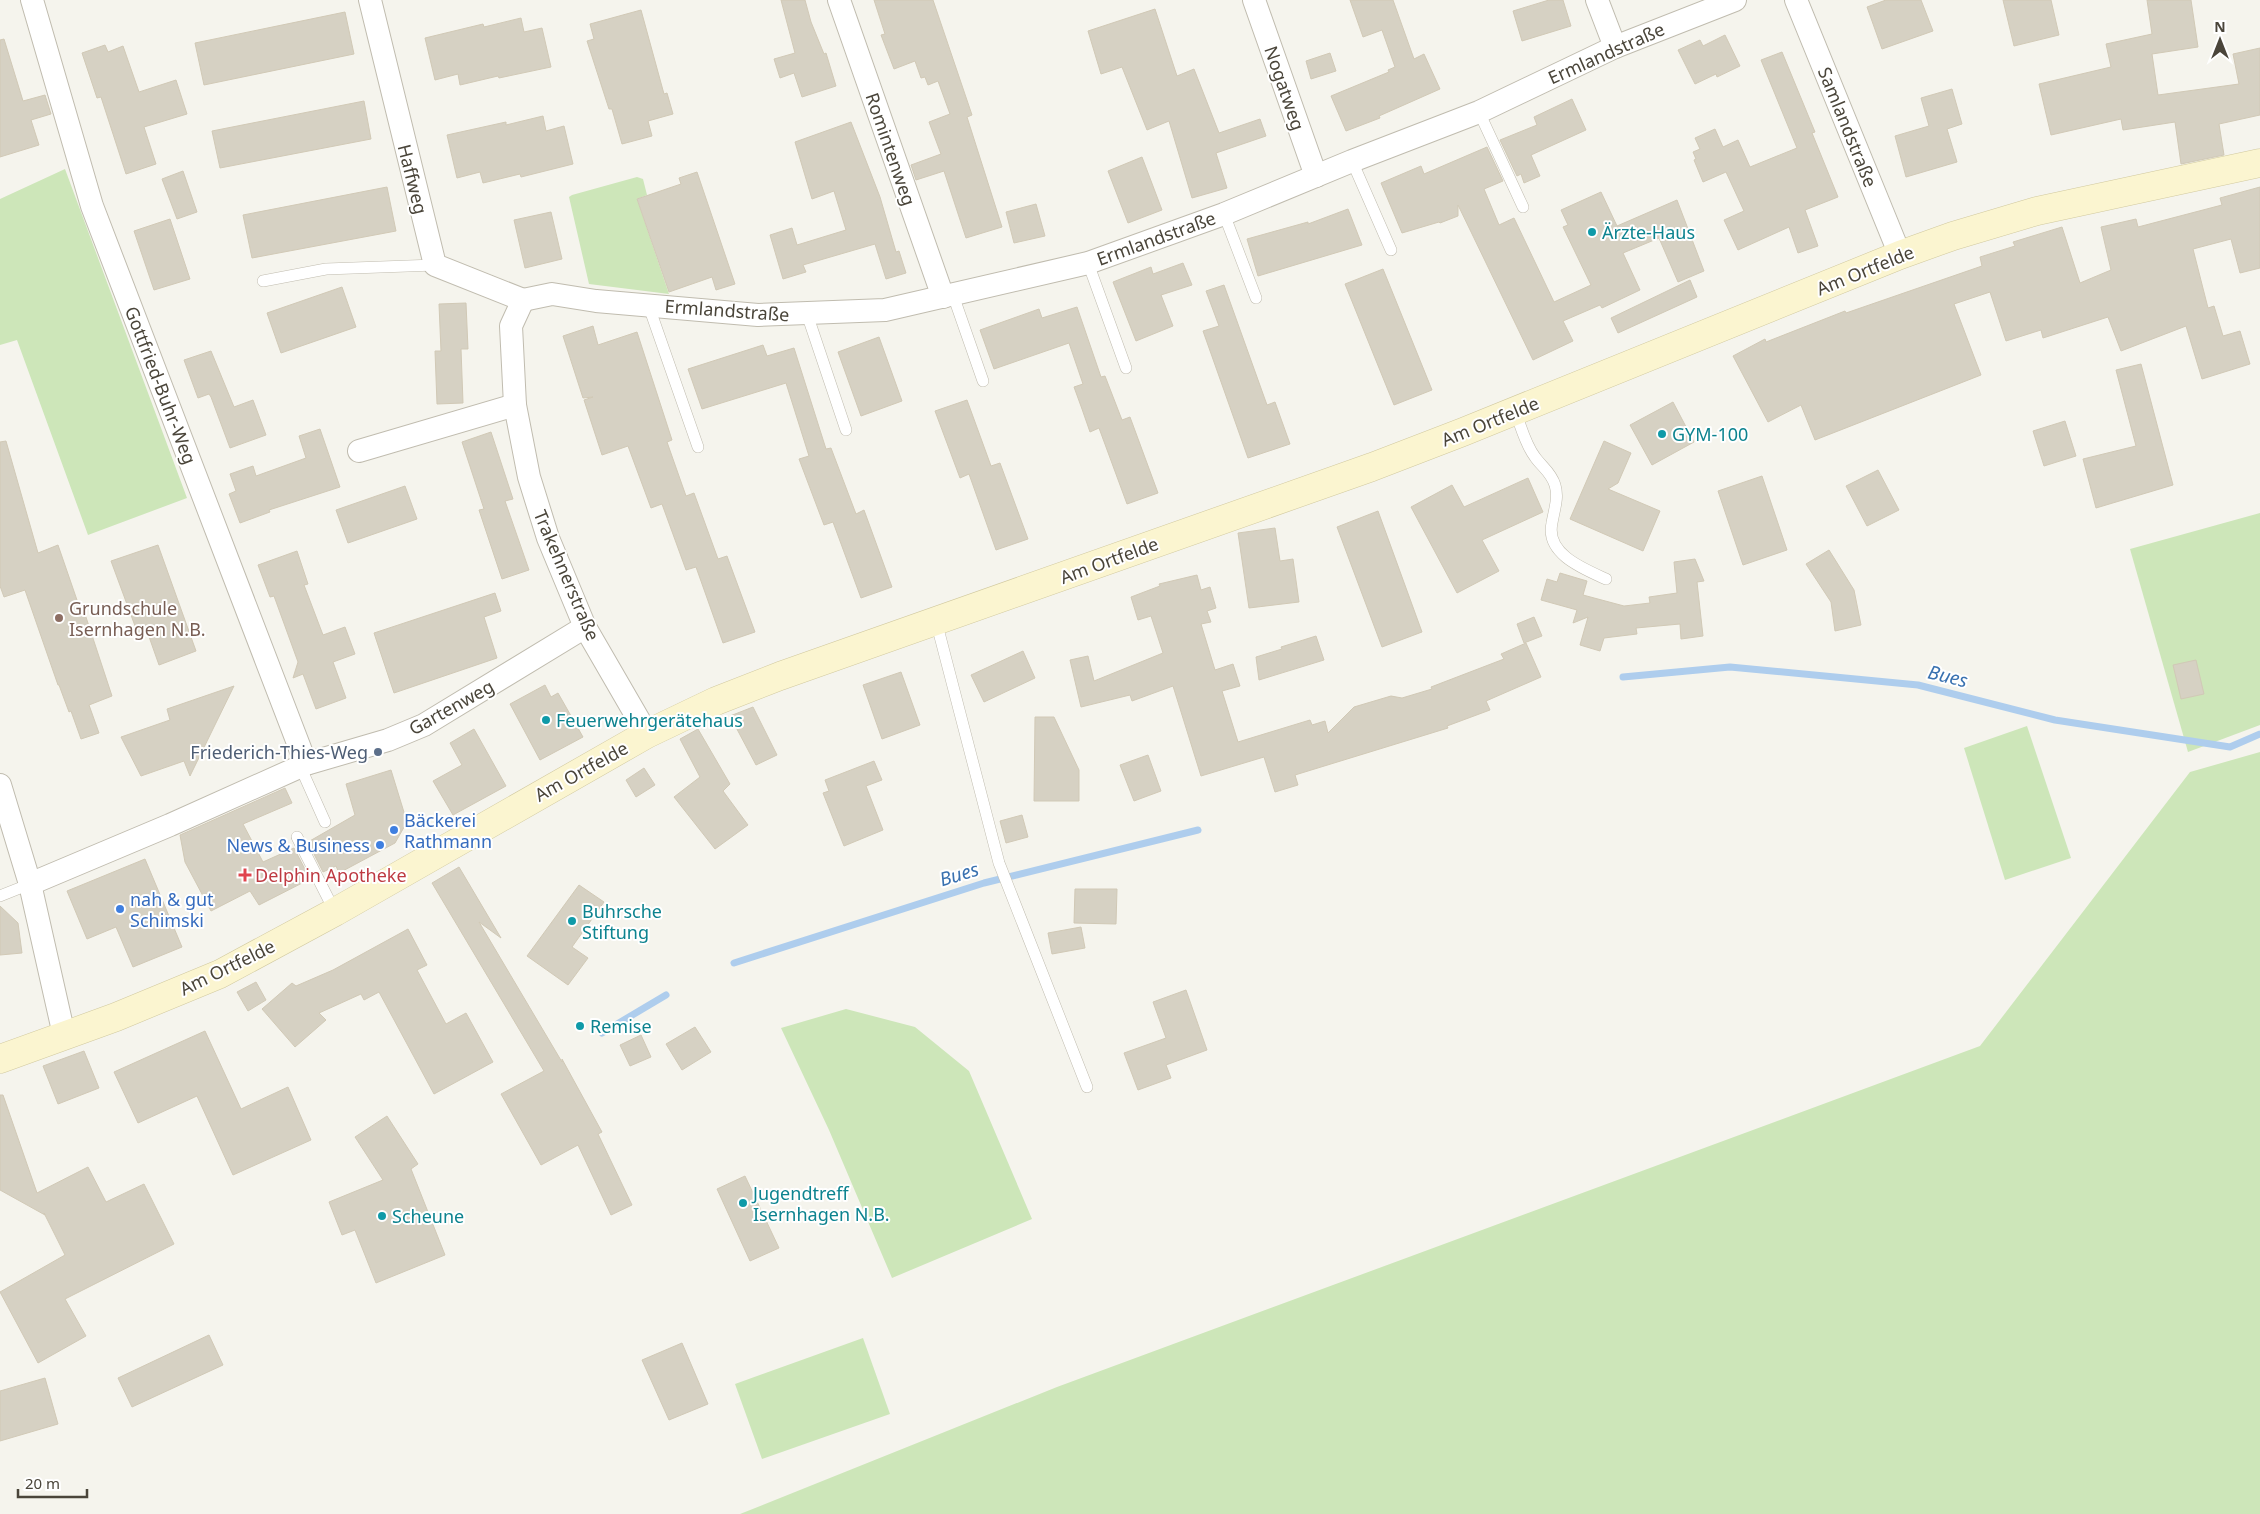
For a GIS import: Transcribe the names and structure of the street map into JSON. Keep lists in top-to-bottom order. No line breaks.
{"streets":{"main road":["Am Ortfelde"],"street":["Ermlandstraße","Nogatweg","Samlandstraße","Romintenweg","Haffweg","Gottfried-Buhr-Weg","Trakehnerstraße","Gartenweg"]},"crossings":[["Ermlandstraße","Nogatweg"],["Ermlandstraße","Romintenweg"],["Ermlandstraße","Trakehnerstraße"],["Samlandstraße","Am Ortfelde"],["Am Ortfelde","Trakehnerstraße"],["Gottfried-Buhr-Weg","Gartenweg"],["Trakehnerstraße","Gartenweg"]],"water":["Bues"],"places":{"other":["Ärzte-Haus","GYM-100","Grundschule Isernhagen N.B.","Feuerwehrgerätehaus","Friederich-Thies-Weg","Bäckerei Rathmann","News & Business","nah & gut Schimski","Buhrsche Stiftung","Remise","Jugendtreff Isernhagen N.B.","Scheune"],"health":["Delphin Apotheke"]},"scale_bar":"20 m","north":"top"}
